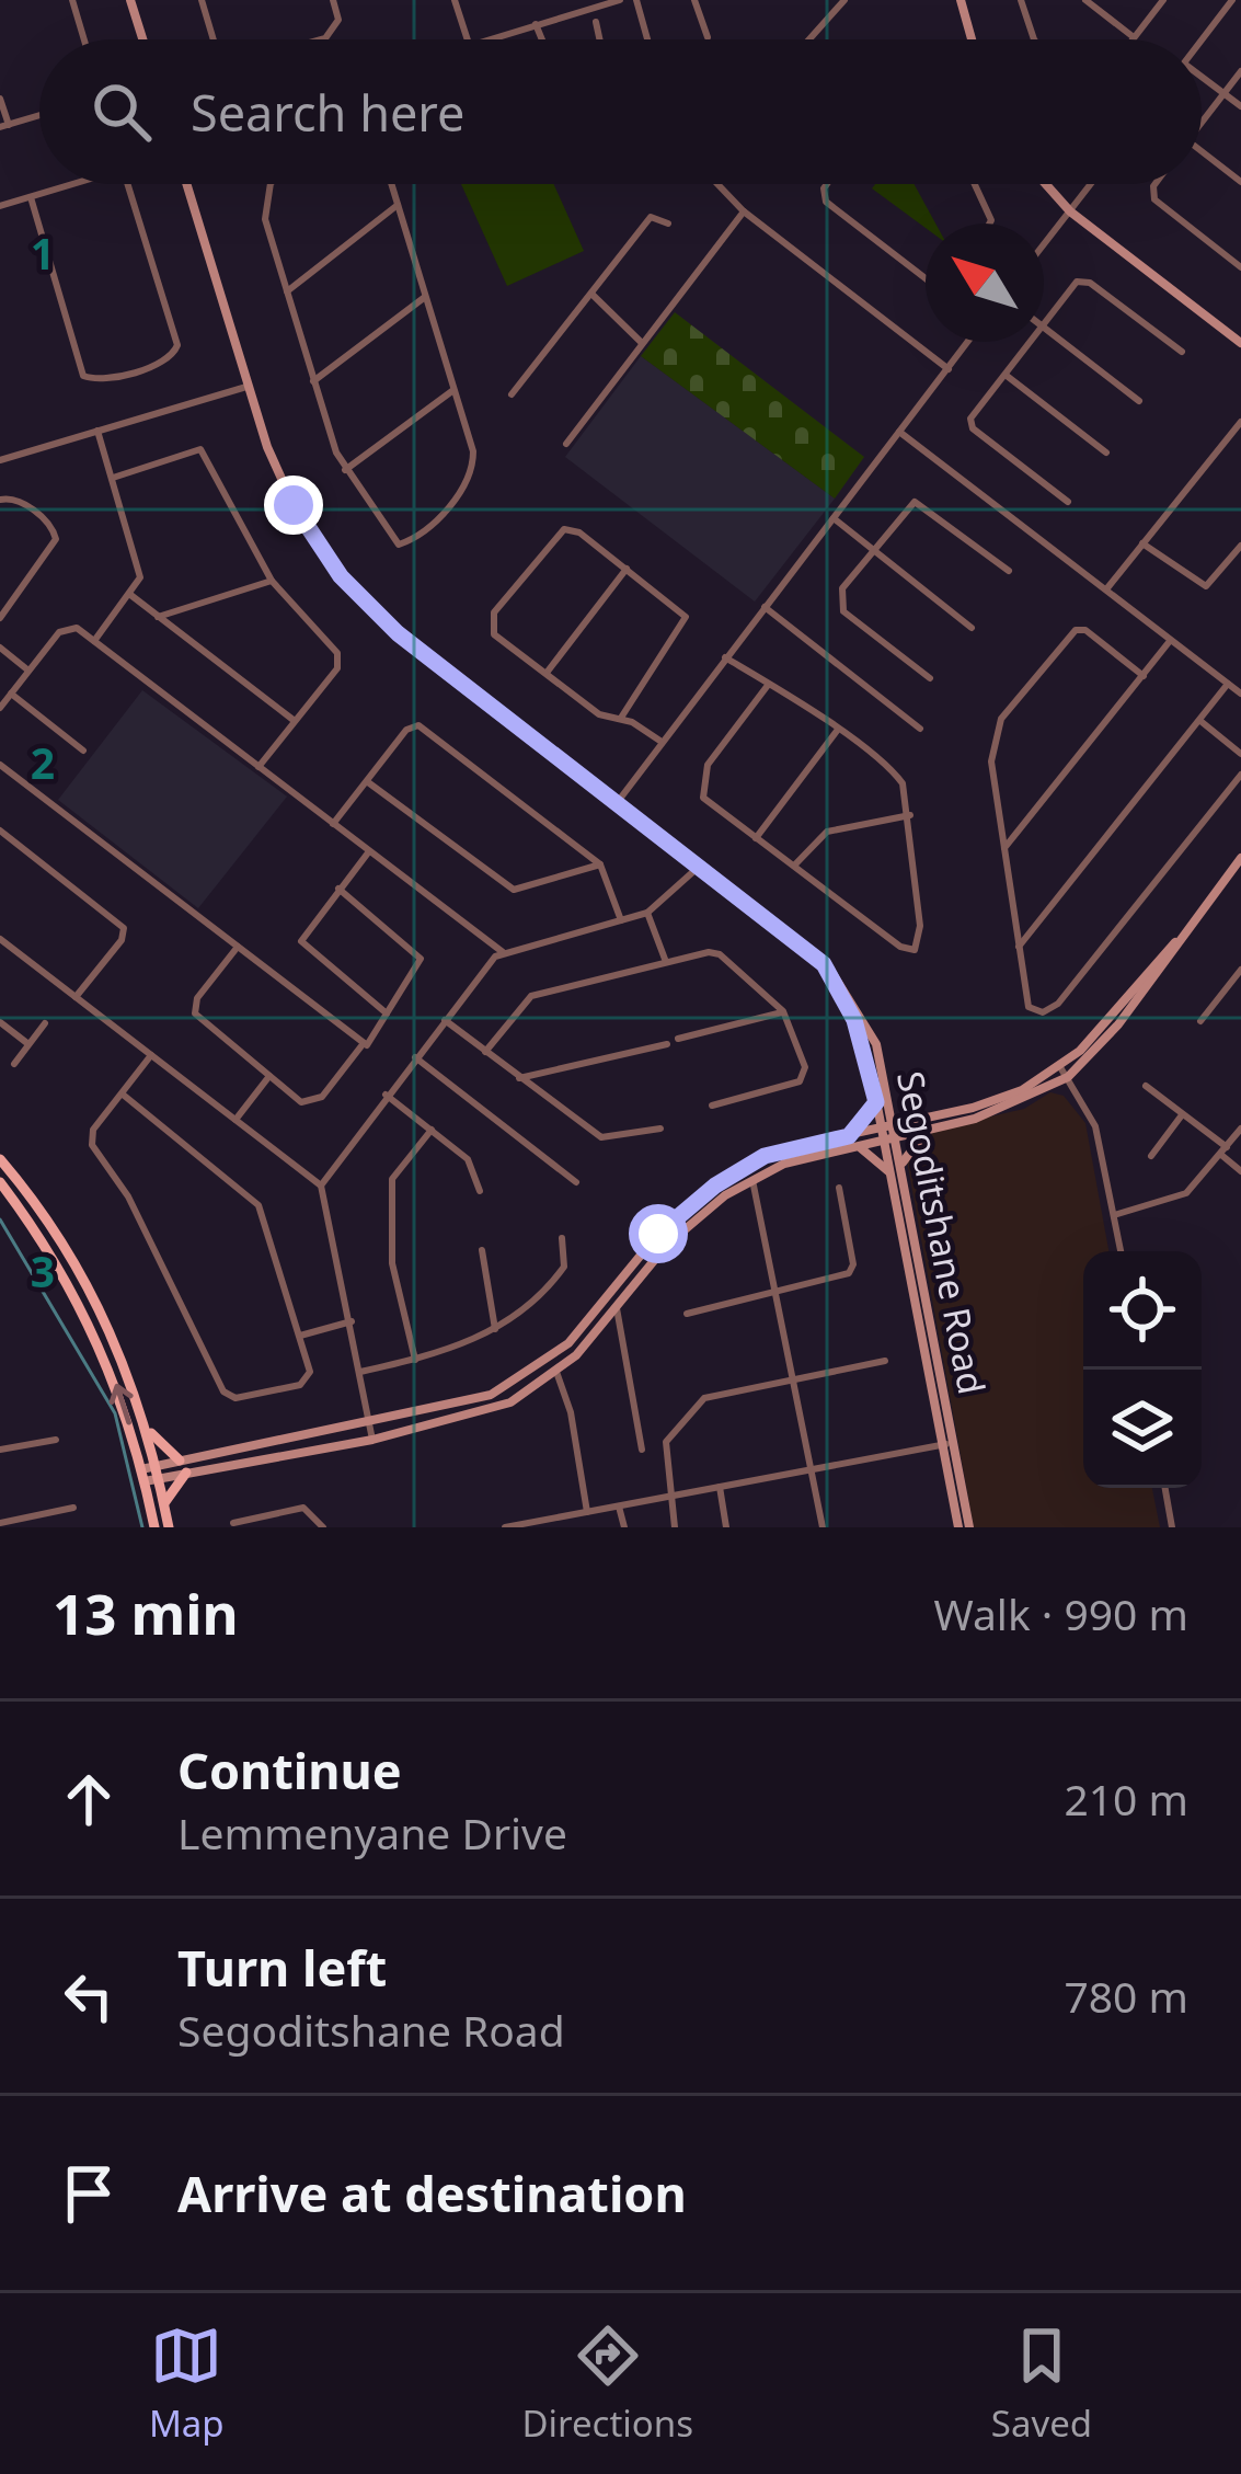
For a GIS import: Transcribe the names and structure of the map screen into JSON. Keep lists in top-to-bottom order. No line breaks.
{"streets":{"main road":["Segoditshane Road"]},"north":"top left","page":{"search":"Search here","heading":["13 min","Walk · 990 m"],"list":[["Continue","Lemmenyane Drive","210 m"],["Turn left","Segoditshane Road","780 m"],"Arrive at destination"],"nav":["Map","Directions","Saved"]},"grid":{"rows":["1","2","3"]}}
